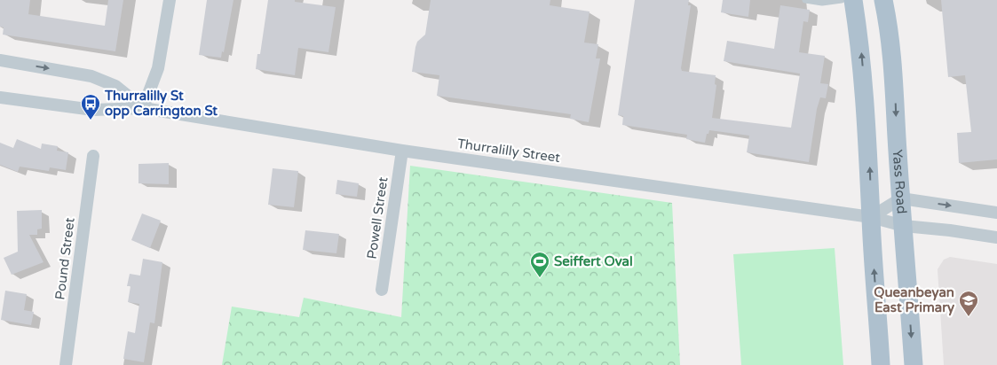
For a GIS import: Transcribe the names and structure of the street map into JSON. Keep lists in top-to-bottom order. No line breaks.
{"streets":{"main road":["Yass Road"],"street":["Thurralilly Street","Powell Street","Pound Street"]},"crossings":[["Thurralilly Street","Yass Road"],["Thurralilly Street","Powell Street"]],"places":{"bus stop":["Thurralilly St opp Carrington St"],"sports":["Seiffert Oval"],"school or university":["Queanbeyan East Primary"]}}
